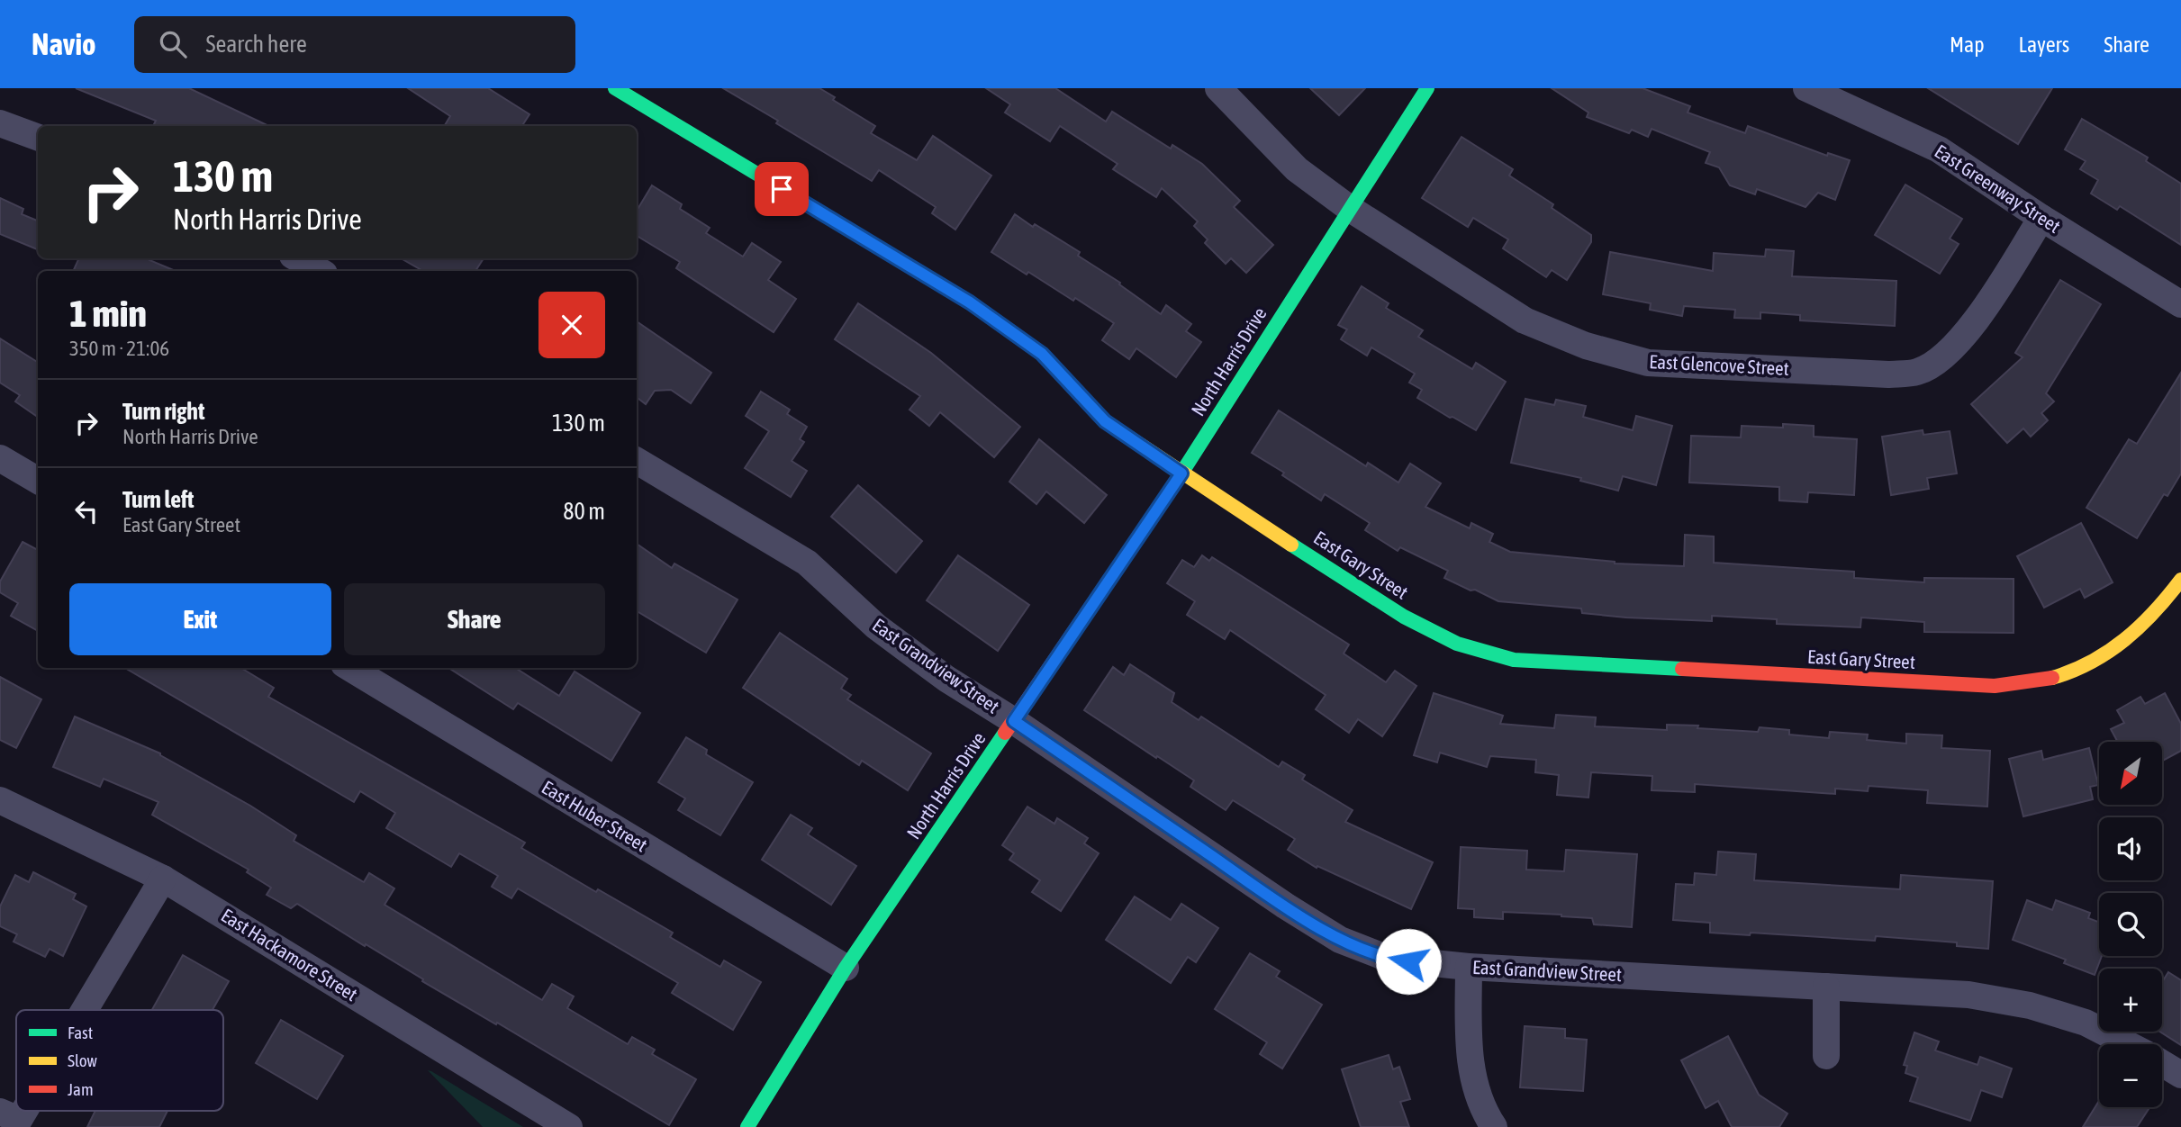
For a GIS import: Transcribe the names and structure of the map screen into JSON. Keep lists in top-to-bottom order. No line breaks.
{"streets":{"street":["East Greenway Street","North Harris Drive","East Glencove Street","East Gary Street","East Grandview Street","East Huber Street","East Hackamore Street"]},"crossings":[["East Greenway Street","East Glencove Street"],["North Harris Drive","East Glencove Street"],["North Harris Drive","East Gary Street"],["North Harris Drive","East Grandview Street"],["North Harris Drive","East Huber Street"]],"legend":["Fast","Slow","Jam"],"north":"bottom left","page":{"header":"Navio","search":"Search here","nav":["Map","Layers","Share"],"turn":["130 m","North Harris Drive"],"heading":["1 min","350 m · 21:06"],"list":[{"name":"Turn right","note":"North Harris Drive","value":"130 m"},{"name":"Turn left","note":"East Gary Street","value":"80 m"}],"buttons":["Exit","Share"],"map_buttons":["+","−"]}}
